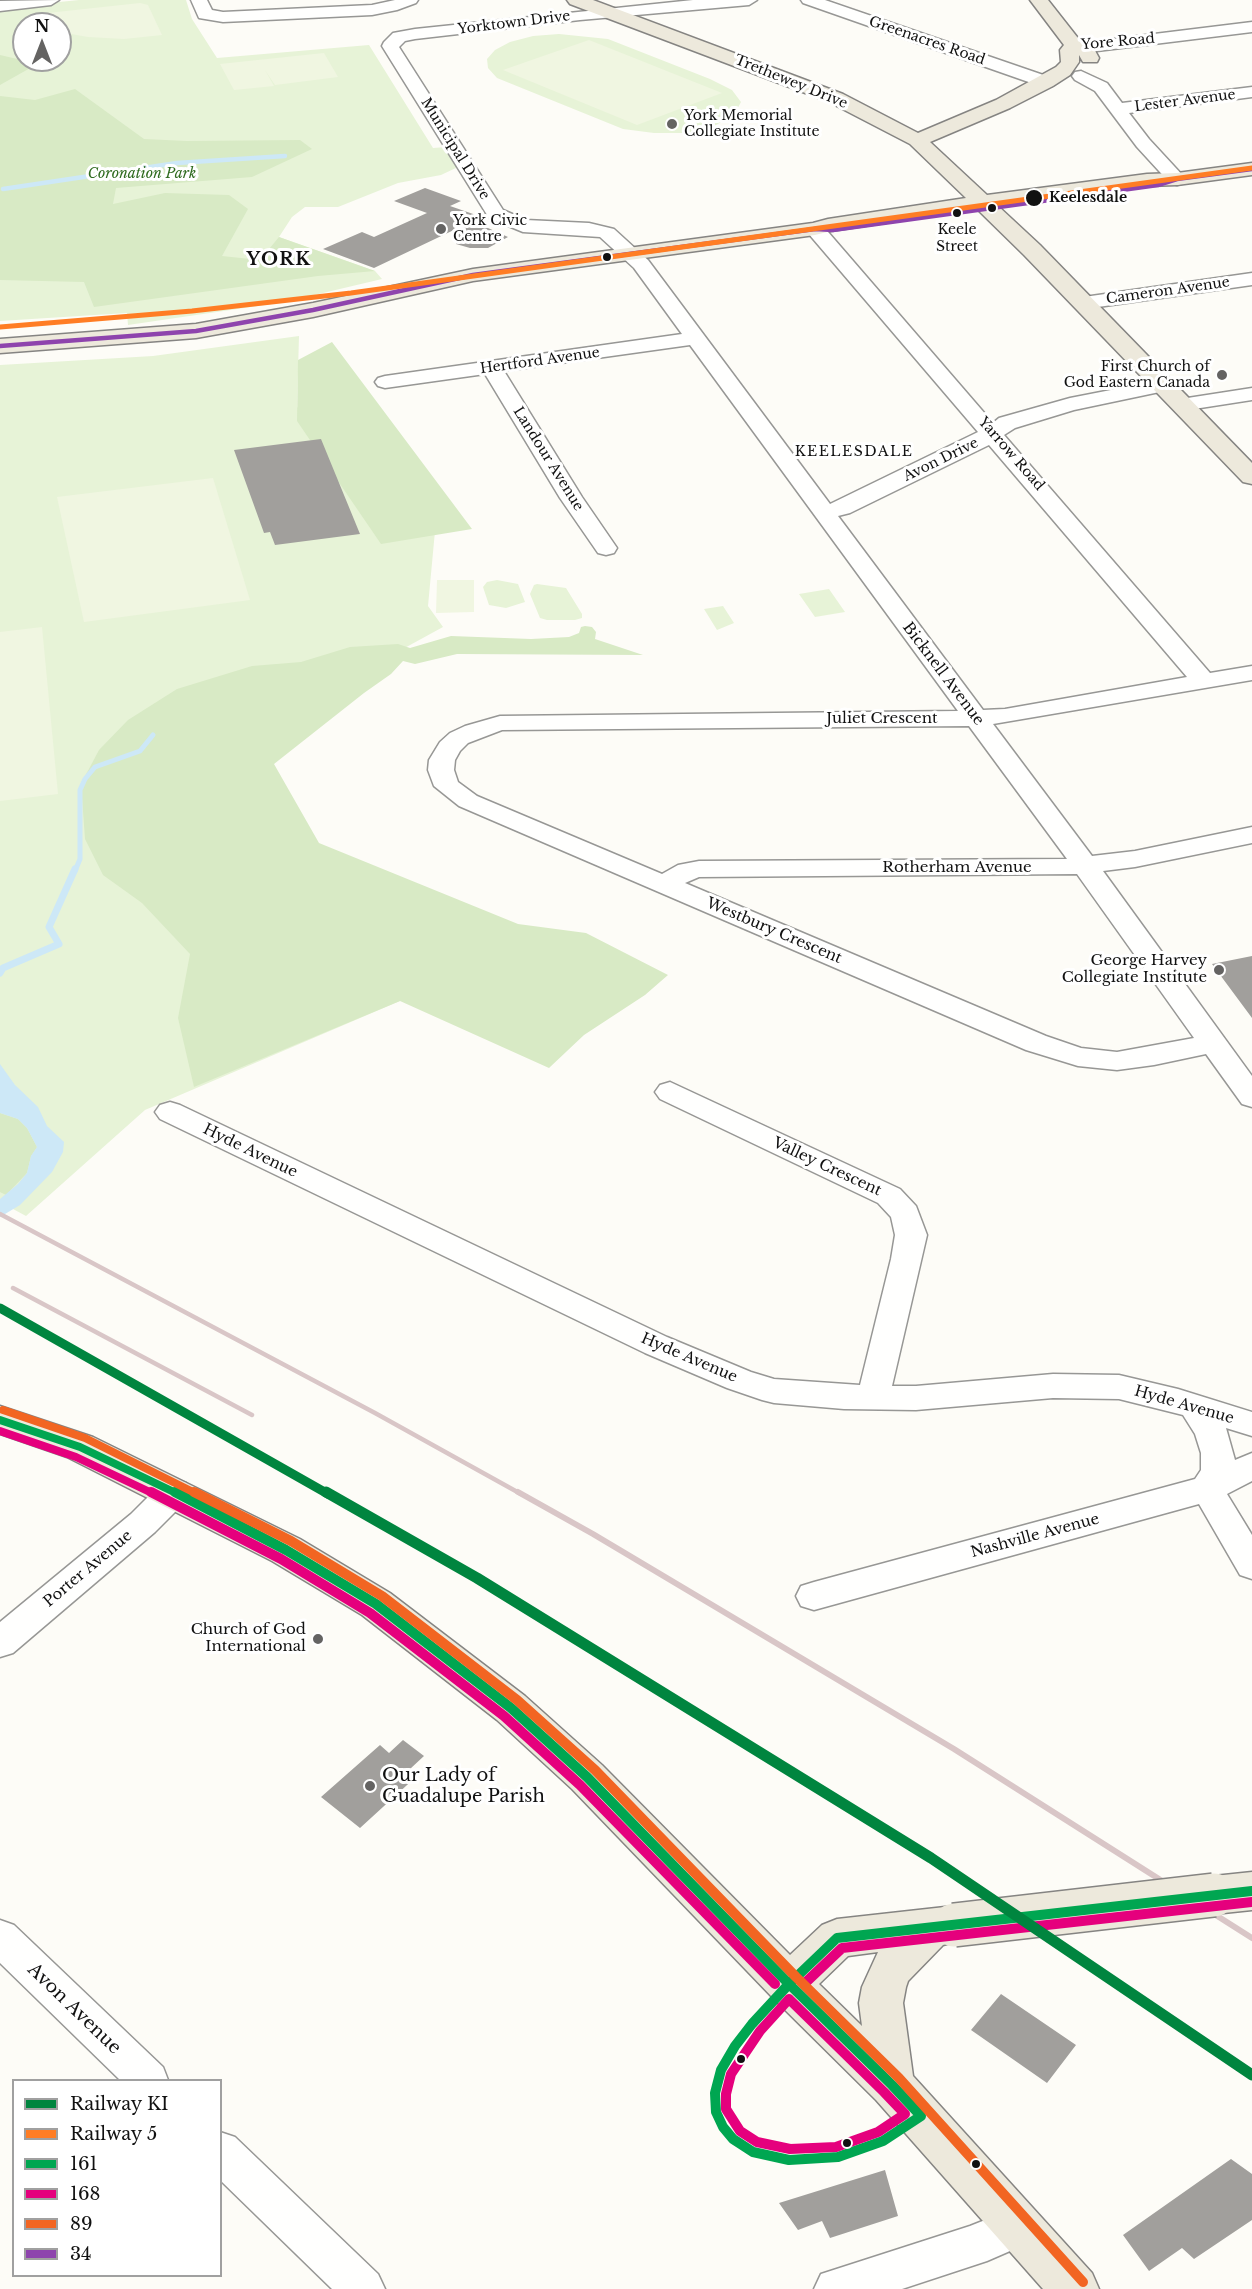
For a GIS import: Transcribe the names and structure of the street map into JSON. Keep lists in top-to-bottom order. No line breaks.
{"streets":{"main road":["Yore Road","Trethewey Drive"],"street":["Yorktown Drive","Greenacres Road","Lester Avenue","Municipal Drive","Cameron Avenue","Hertford Avenue","Yarrow Road","Landour Avenue","Avon Drive","Bicknell Avenue","Juliet Crescent","Rotherham Avenue","Westbury Crescent","Hyde Avenue","Valley Crescent","Nashville Avenue","Porter Avenue","Avon Avenue"]},"crossings":[["Yorktown Drive","Trethewey Drive"],["Yorktown Drive","Municipal Drive"],["Greenacres Road","Yore Road"],["Yore Road","Trethewey Drive"],["Municipal Drive","Bicknell Avenue"],["Hertford Avenue","Landour Avenue"],["Hertford Avenue","Bicknell Avenue"],["Yarrow Road","Avon Drive"],["Yarrow Road","Juliet Crescent"],["Avon Drive","Bicknell Avenue"],["Bicknell Avenue","Juliet Crescent"],["Bicknell Avenue","Rotherham Avenue"],["Bicknell Avenue","Westbury Crescent"],["Juliet Crescent","Westbury Crescent"],["Rotherham Avenue","Westbury Crescent"],["Hyde Avenue","Valley Crescent"]],"districts":["YORK","KEELESDALE"],"parks":["Coronation Park"],"places":["York Memorial Collegiate Institute","Keelesdale","Keele Street","York Civic Centre","First Church of God Eastern Canada","George Harvey Collegiate Institute","Church of God International","Our Lady of Guadalupe Parish"],"lines":["rail line 5","transit line 34","rail line KI","transit line 89","transit line 161","transit line 168"],"legend":["Railway KI","Railway 5","161","168","89","34"],"north":"top"}
